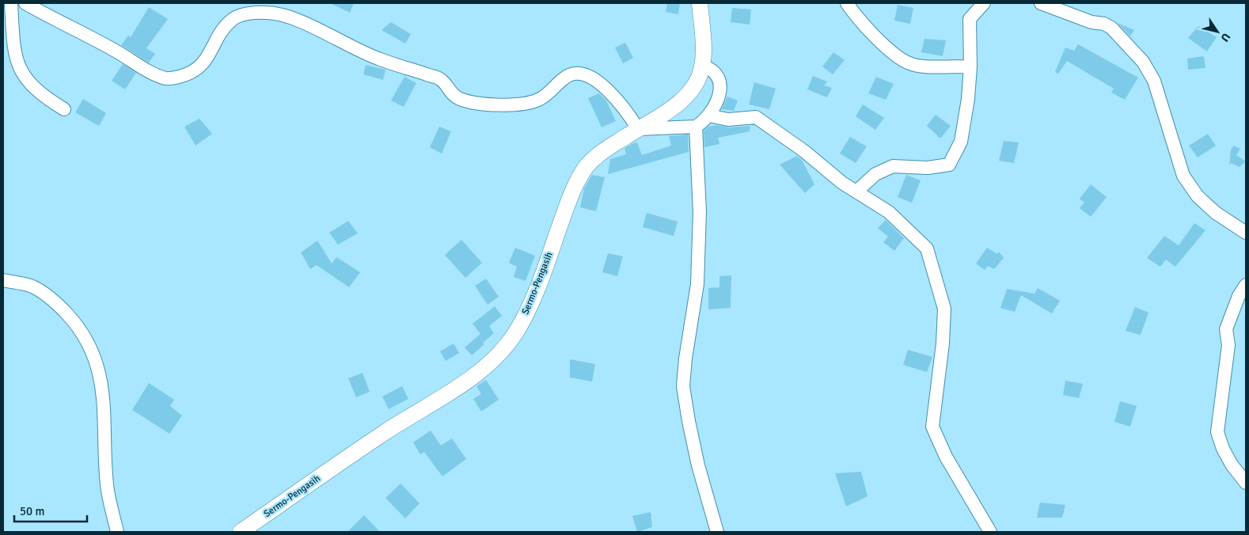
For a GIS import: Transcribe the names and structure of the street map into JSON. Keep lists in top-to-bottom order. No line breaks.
{"streets":{"main road":["Sermo-Pengasih"]},"scale_bar":"50 m","north":"bottom right"}
